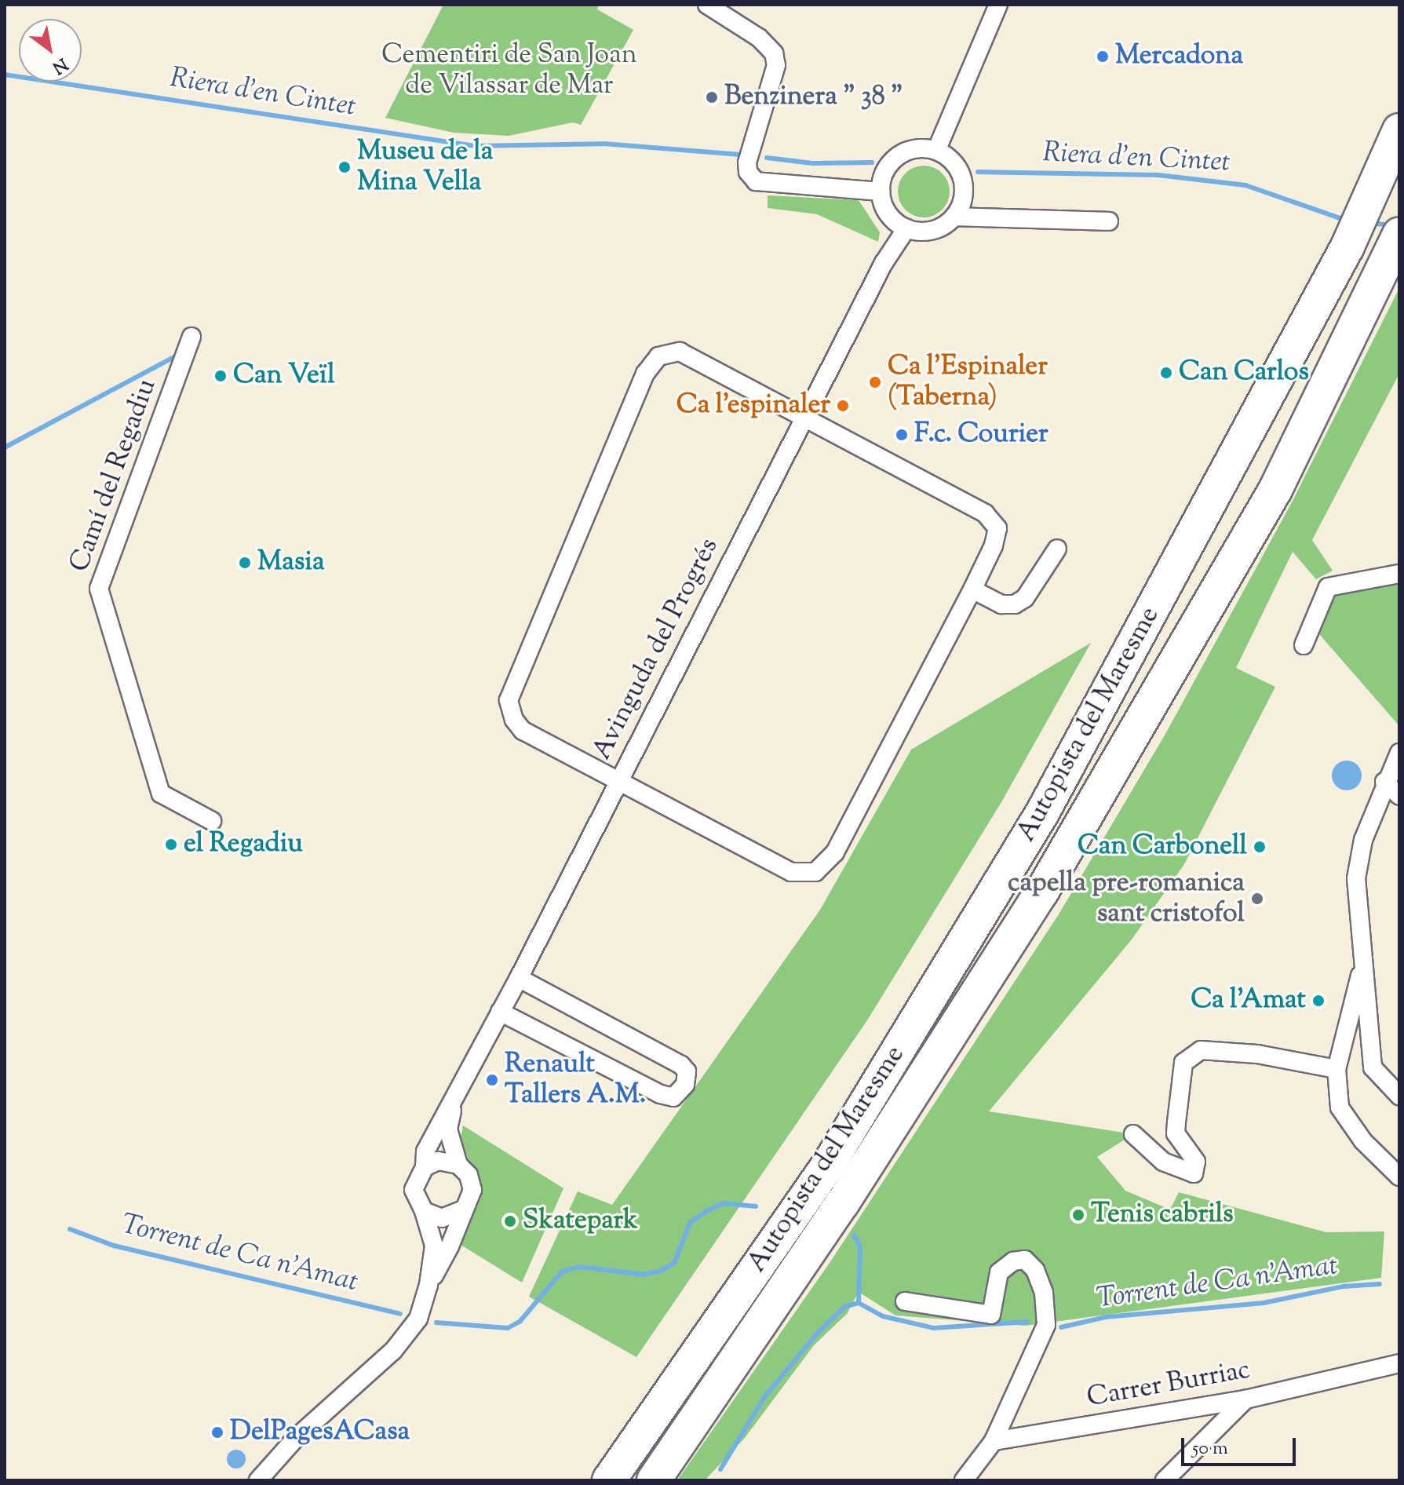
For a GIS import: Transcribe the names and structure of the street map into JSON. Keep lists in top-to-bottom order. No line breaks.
{"streets":{"highway":["Autopista del Maresme"],"street":["Camí del Regadiu","Avinguda del Progrés","Carrer Burriac"]},"water":["Riera d'en Cintet","Torrent de Ca n'Amat"],"parks":["Cementiri de San Joan de Vilassar de Mar"],"places":["Mercadona","Benzinera \" 38 \"","Museu de la Mina Vella","Can Carlos","Can Veïl","Ca l'Espinaler (Taberna)","Ca l'espinaler","F.c. Courier","Masia","el Regadiu","Can Carbonell","capella pre-romanica sant cristofol","Ca l'Amat","Renault Tallers A.M.","Tenis cabrils","Skatepark","DelPagesACasa"],"scale_bar":"50 m","north":"bottom right"}
